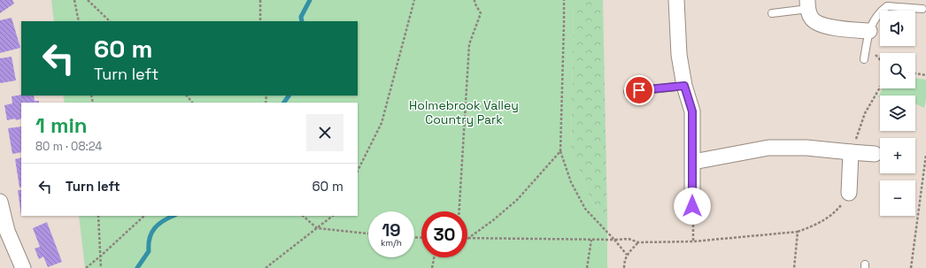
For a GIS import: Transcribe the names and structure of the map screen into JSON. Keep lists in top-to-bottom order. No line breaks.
{"parks":["Holmebrook Valley Country Park"],"page":{"map_buttons":["+","−"],"turn":["60 m","Turn left"],"heading":["1 min","80 m · 08:24"],"list":[{"name":"Turn left","value":"60 m"}],"speed":"19 km/h","limit":"30"}}
